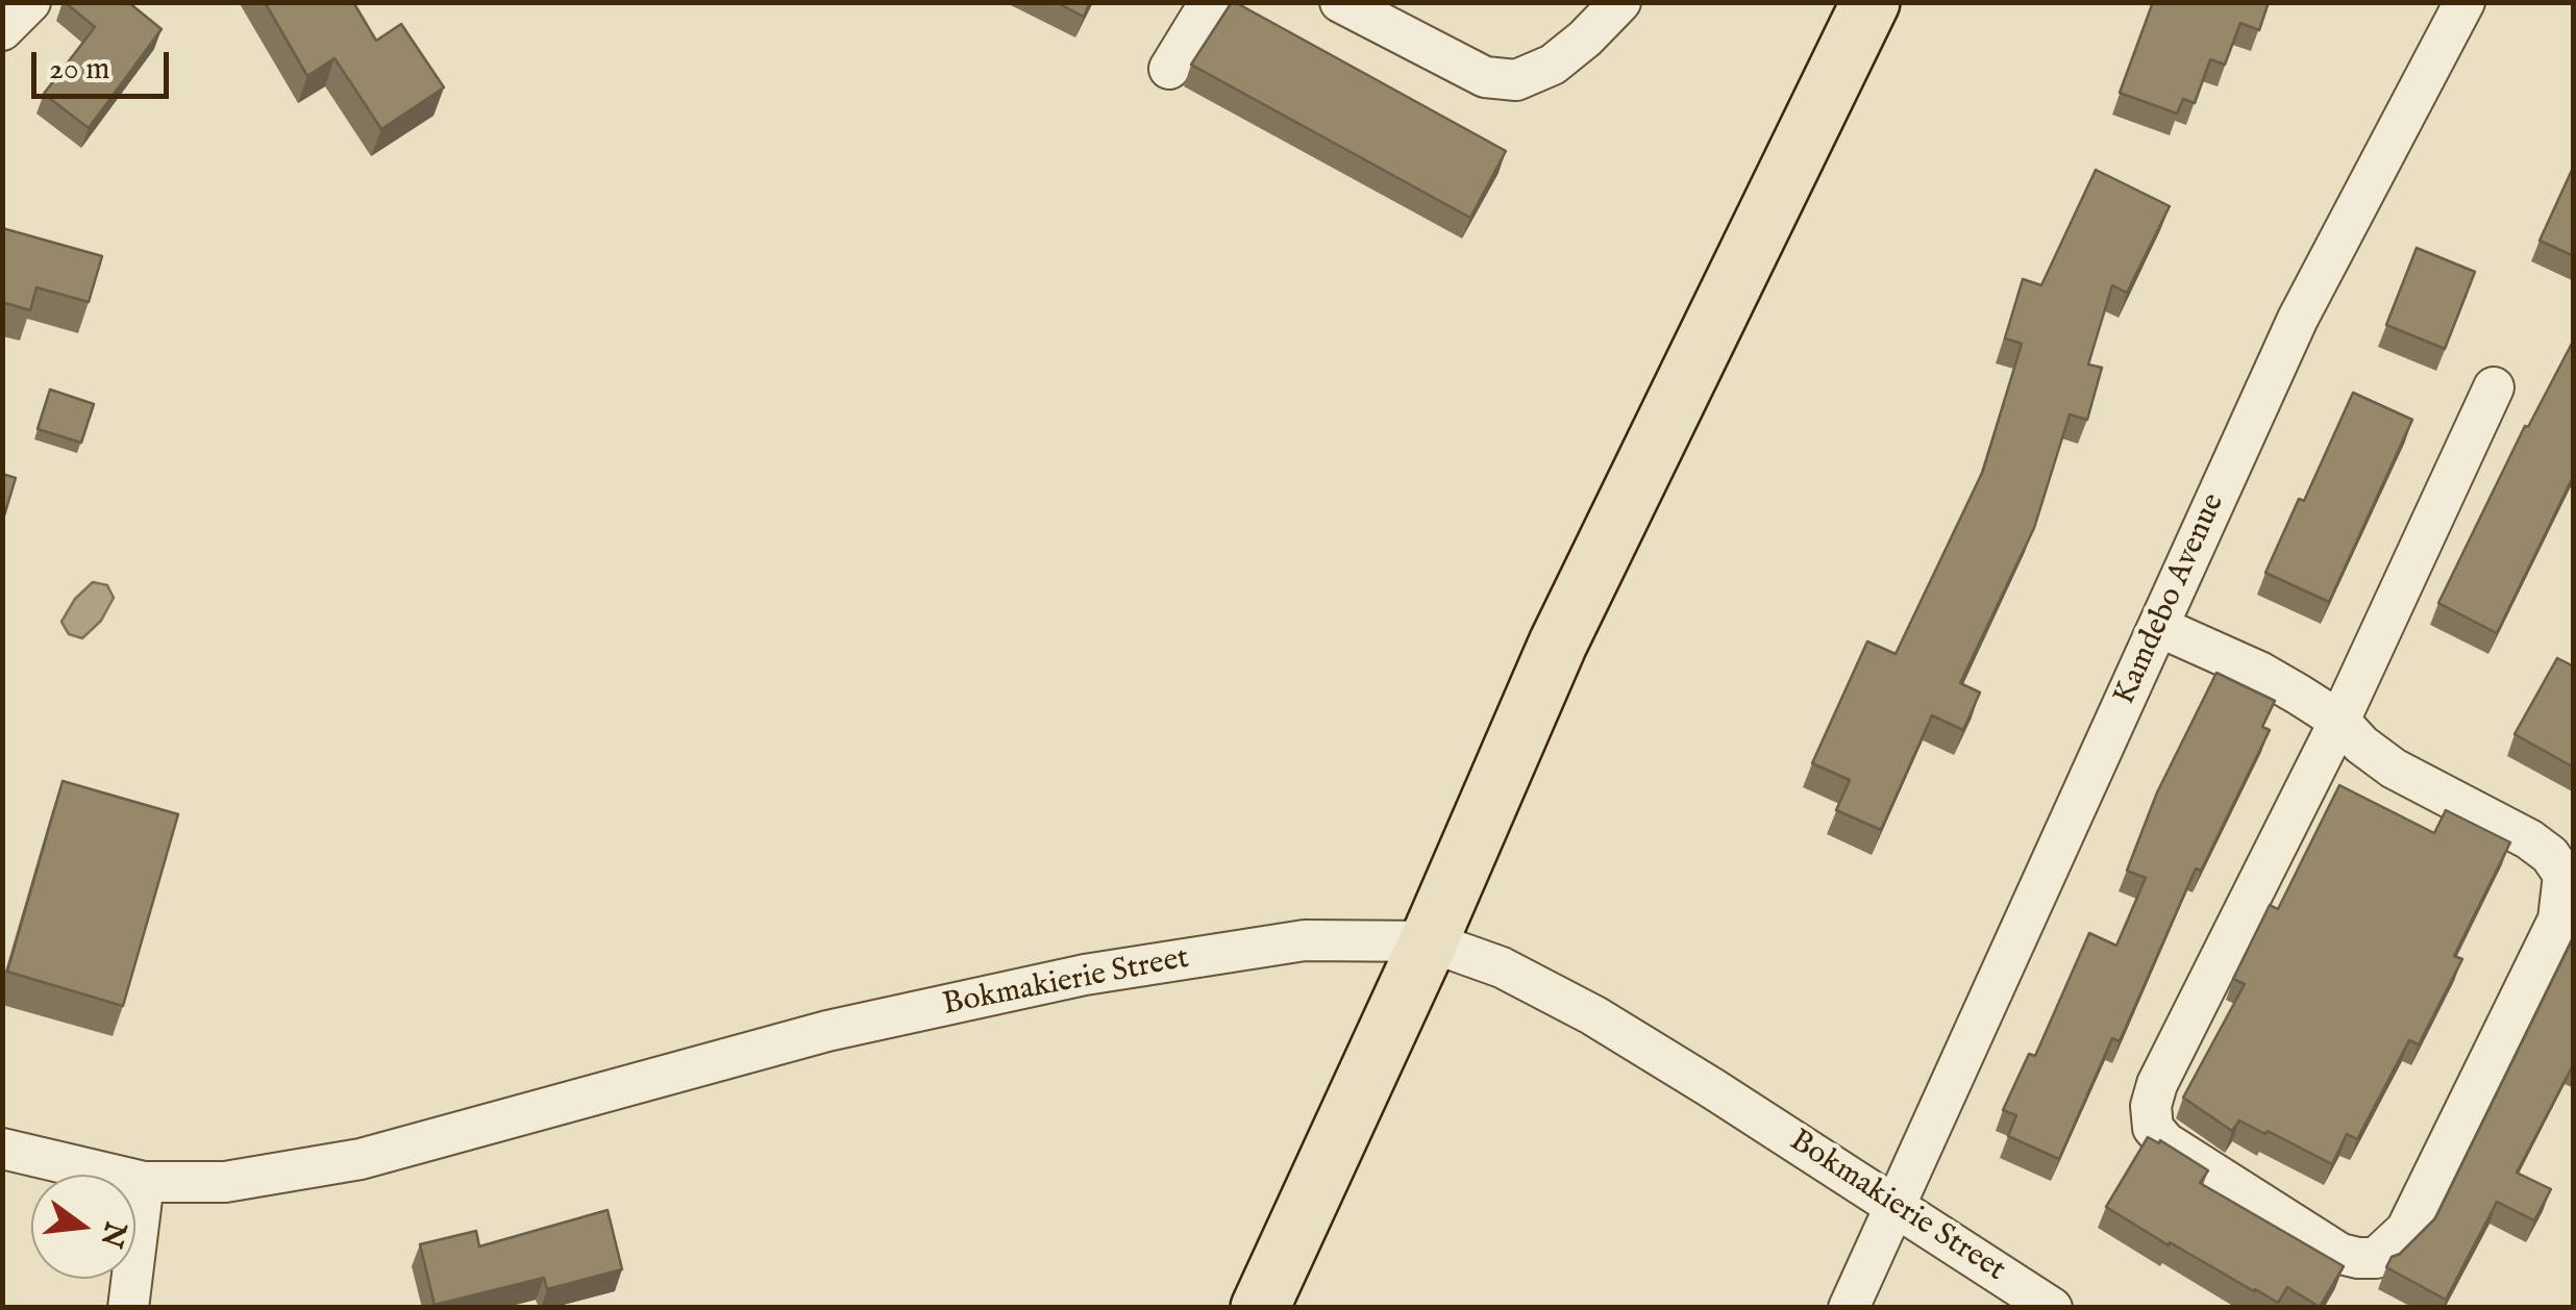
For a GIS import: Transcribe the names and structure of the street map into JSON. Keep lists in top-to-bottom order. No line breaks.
{"streets":{"street":["Kamdebo Avenue","Bokmakierie Street"]},"crossings":[["Kamdebo Avenue","Bokmakierie Street"]],"scale_bar":"20 m","north":"right"}
